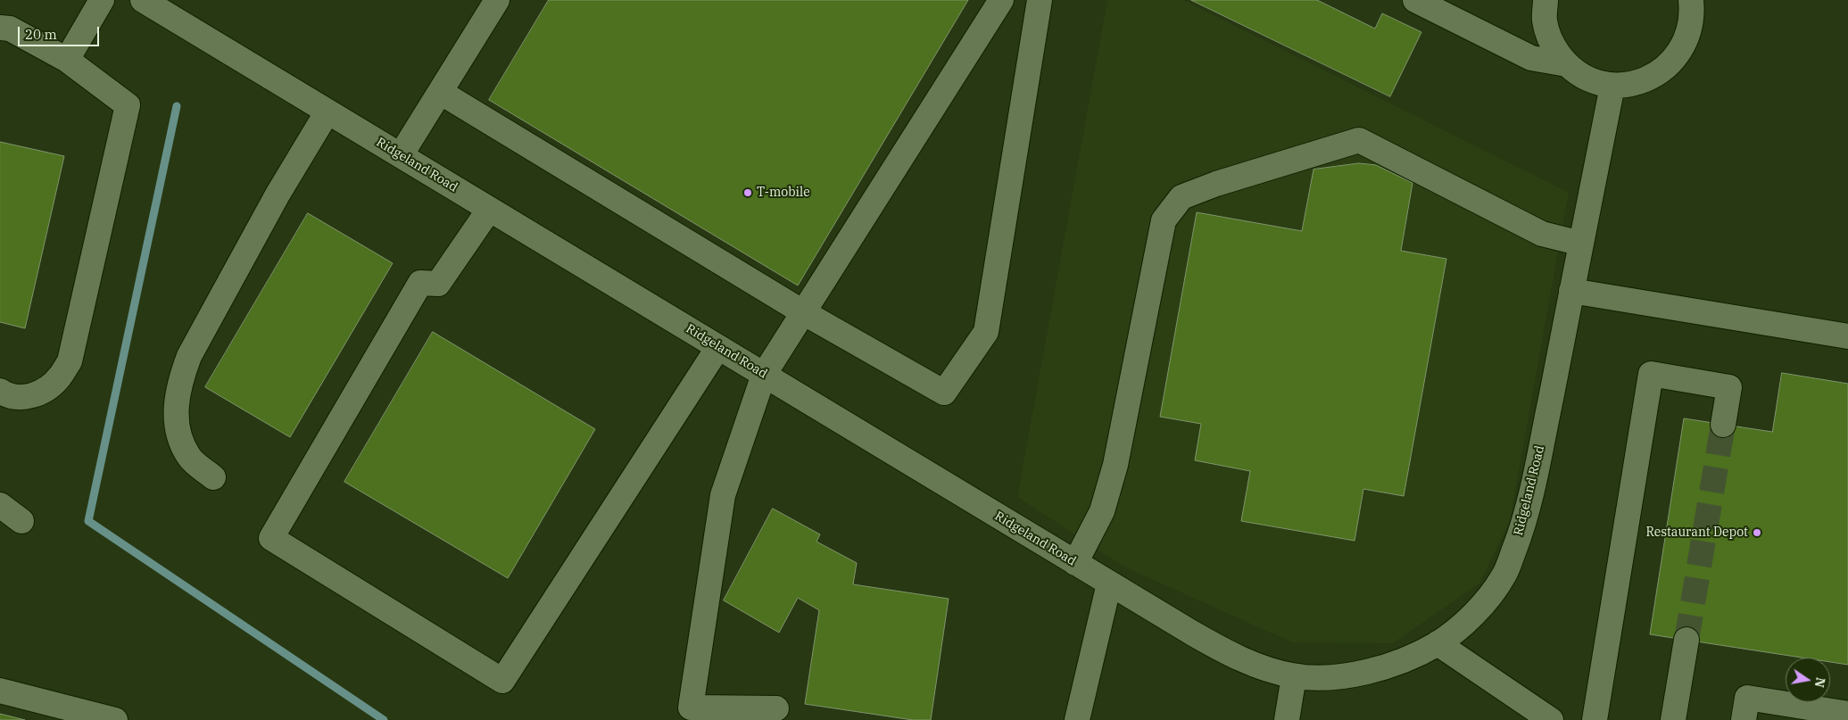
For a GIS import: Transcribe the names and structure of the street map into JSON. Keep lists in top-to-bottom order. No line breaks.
{"streets":{"street":["Ridgeland Road"]},"places":["T-mobile","Restaurant Depot"],"scale_bar":"20 m","north":"right"}
